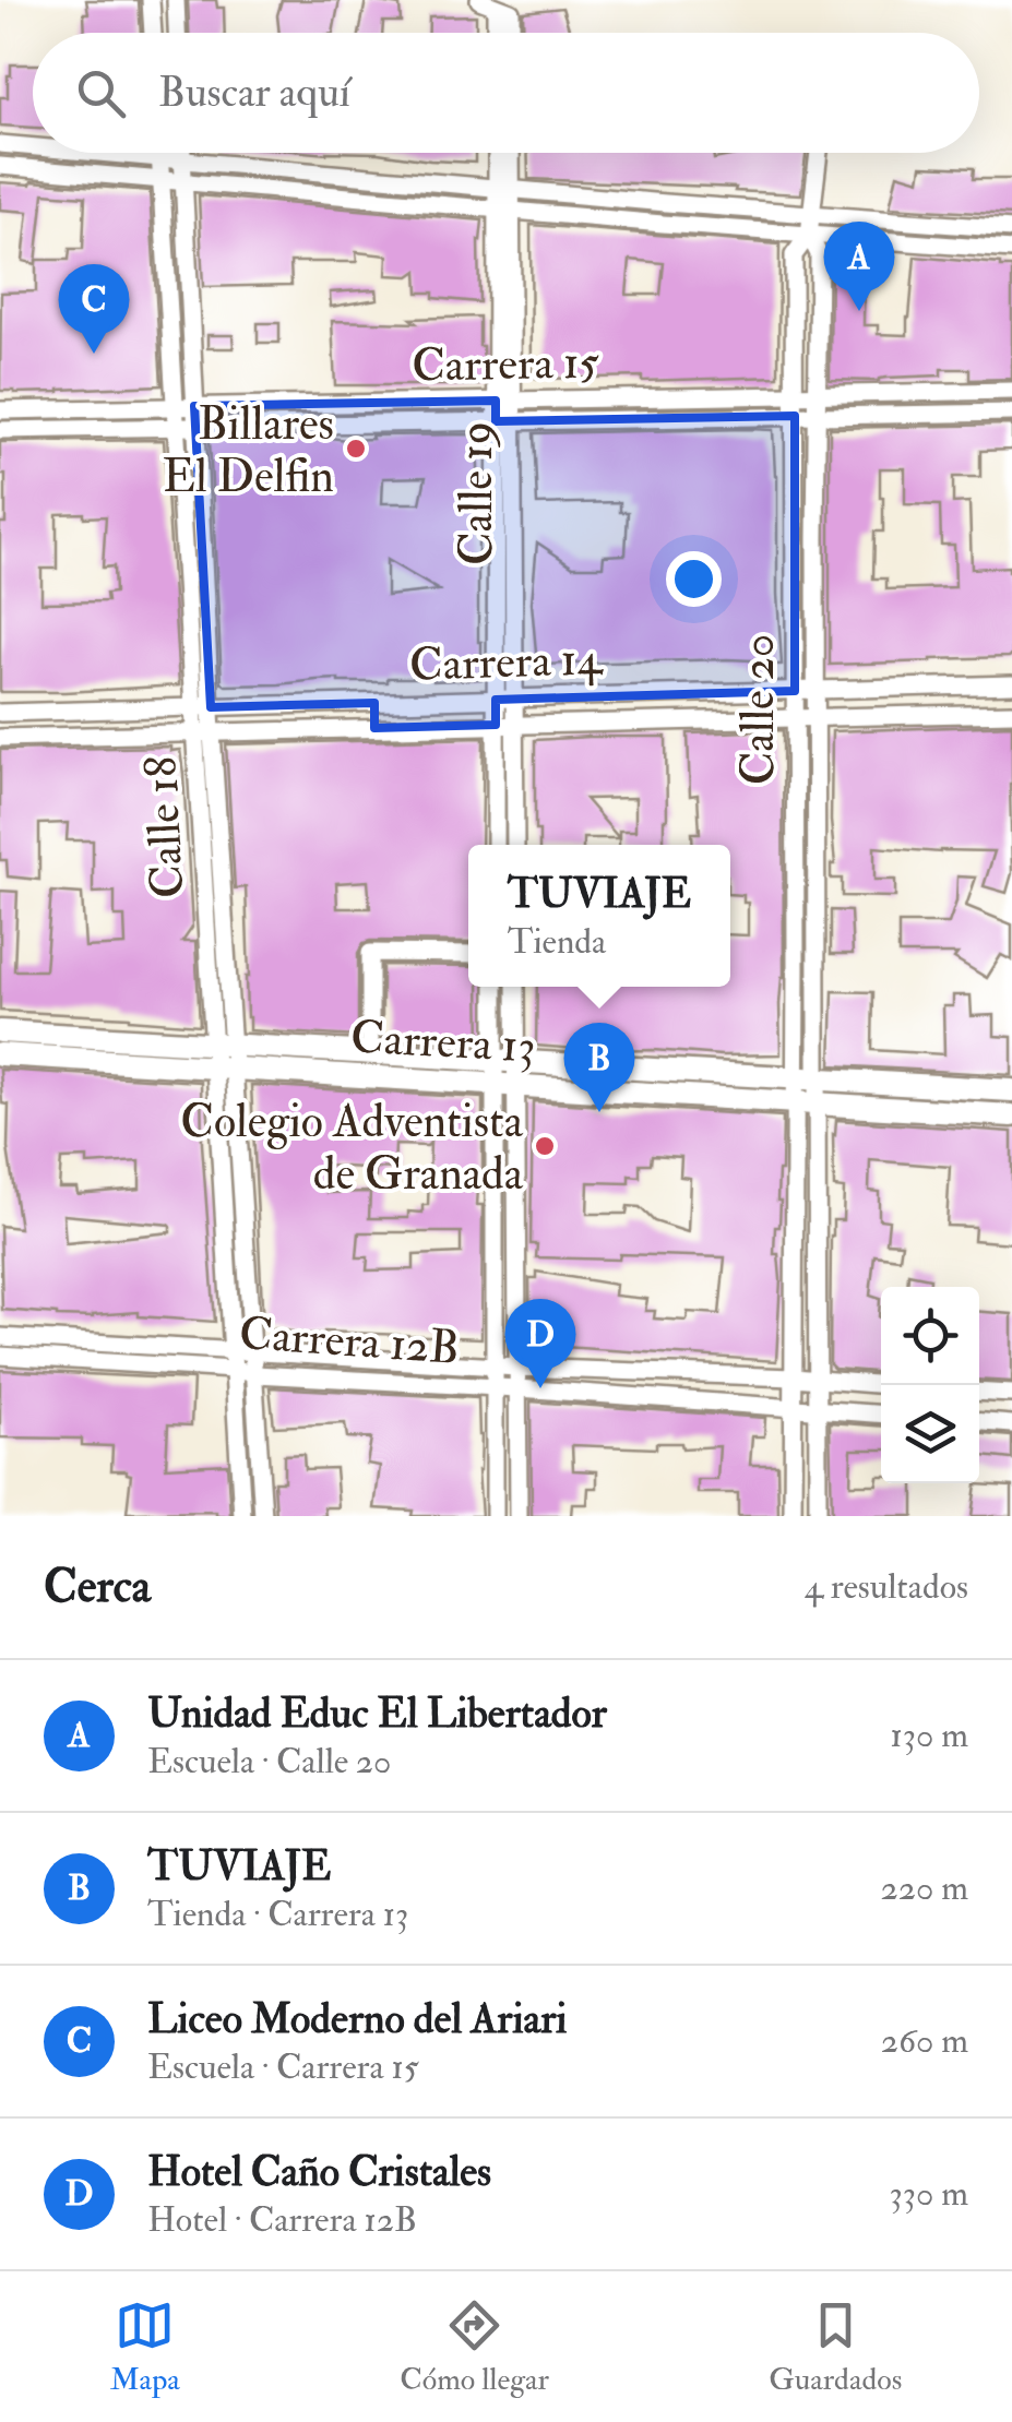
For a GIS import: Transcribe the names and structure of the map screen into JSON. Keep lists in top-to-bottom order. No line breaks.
{"streets":{"main road":["Carrera 13"],"street":["Carrera 15","Calle 19","Carrera 14","Calle 20","Calle 18","Carrera 12B"]},"crossings":[["Carrera 15","Calle 19"],["Carrera 15","Calle 20"],["Carrera 15","Calle 18"],["Calle 19","Carrera 14"],["Carrera 14","Calle 20"],["Carrera 14","Calle 18"],["Calle 20","Carrera 13"],["Calle 20","Carrera 12B"],["Calle 18","Carrera 13"],["Calle 18","Carrera 12B"]],"places":["Billares El Delfin","Colegio Adventista de Granada"],"page":{"search":"Buscar aquí","pins":["A","C","B","D"],"popup":["TUVIAJE","Tienda"],"heading":["Cerca","4 resultados"],"list":[{"mark":"A","name":"Unidad Educ El Libertador","note":"Escuela · Calle 20","value":"130 m"},{"mark":"B","name":"TUVIAJE","note":"Tienda · Carrera 13","value":"220 m"},{"mark":"C","name":"Liceo Moderno del Ariari","note":"Escuela · Carrera 15","value":"260 m"},{"mark":"D","name":"Hotel Caño Cristales","note":"Hotel · Carrera 12B","value":"330 m"}],"nav":["Mapa","Cómo llegar","Guardados"]}}
